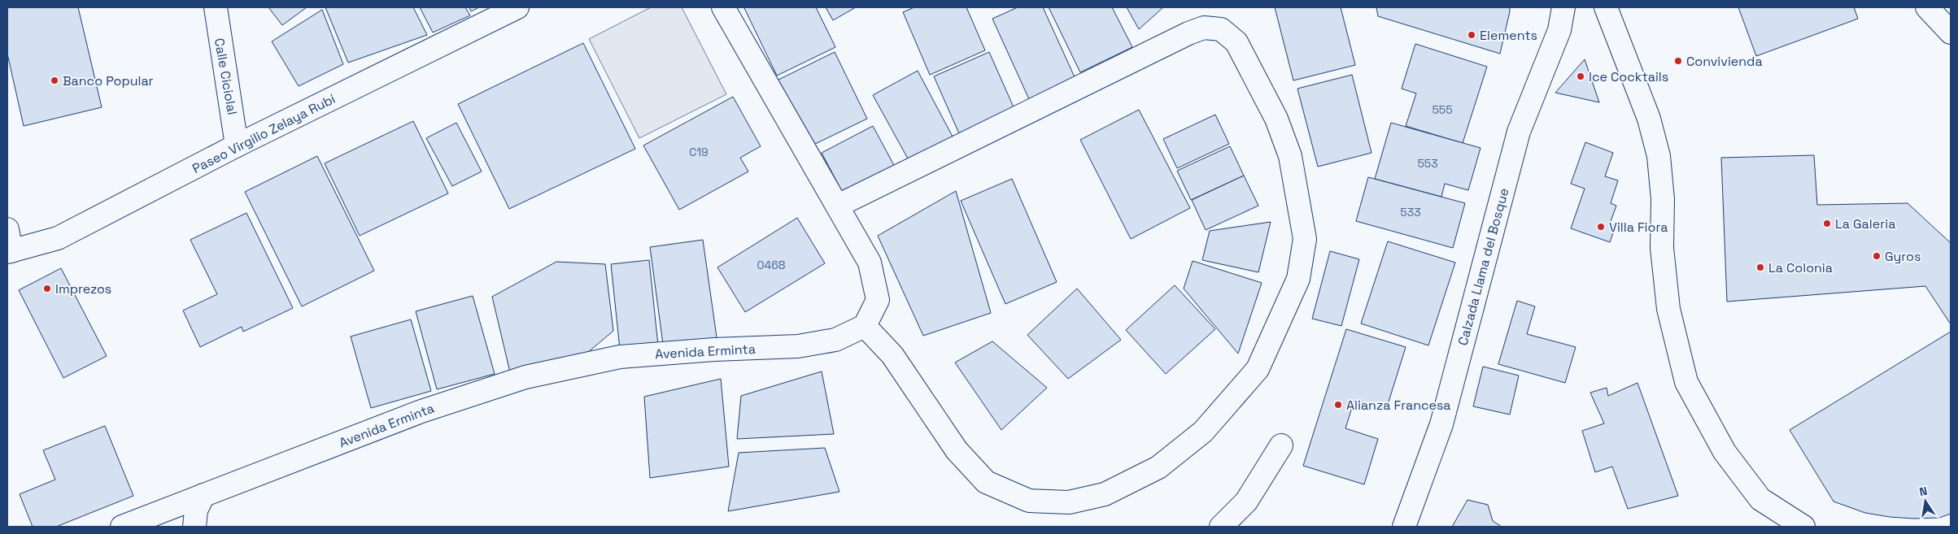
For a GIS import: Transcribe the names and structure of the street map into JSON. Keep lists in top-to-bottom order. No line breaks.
{"streets":{"street":["Calle Ciciolal","Paseo Virgilio Zelaya Rubí","Calzada Llama del Bosque","Avenida Erminta"]},"crossings":[["Calle Ciciolal","Paseo Virgilio Zelaya Rubí"]],"places":["Elements","Convivienda","Ice Cocktails","Banco Popular","La Galeria","Villa Fiora","Gyros","La Colonia","Imprezos","Alianza Francesa"],"house_numbers":["555","C19","553","533","0468"],"north":"top"}
